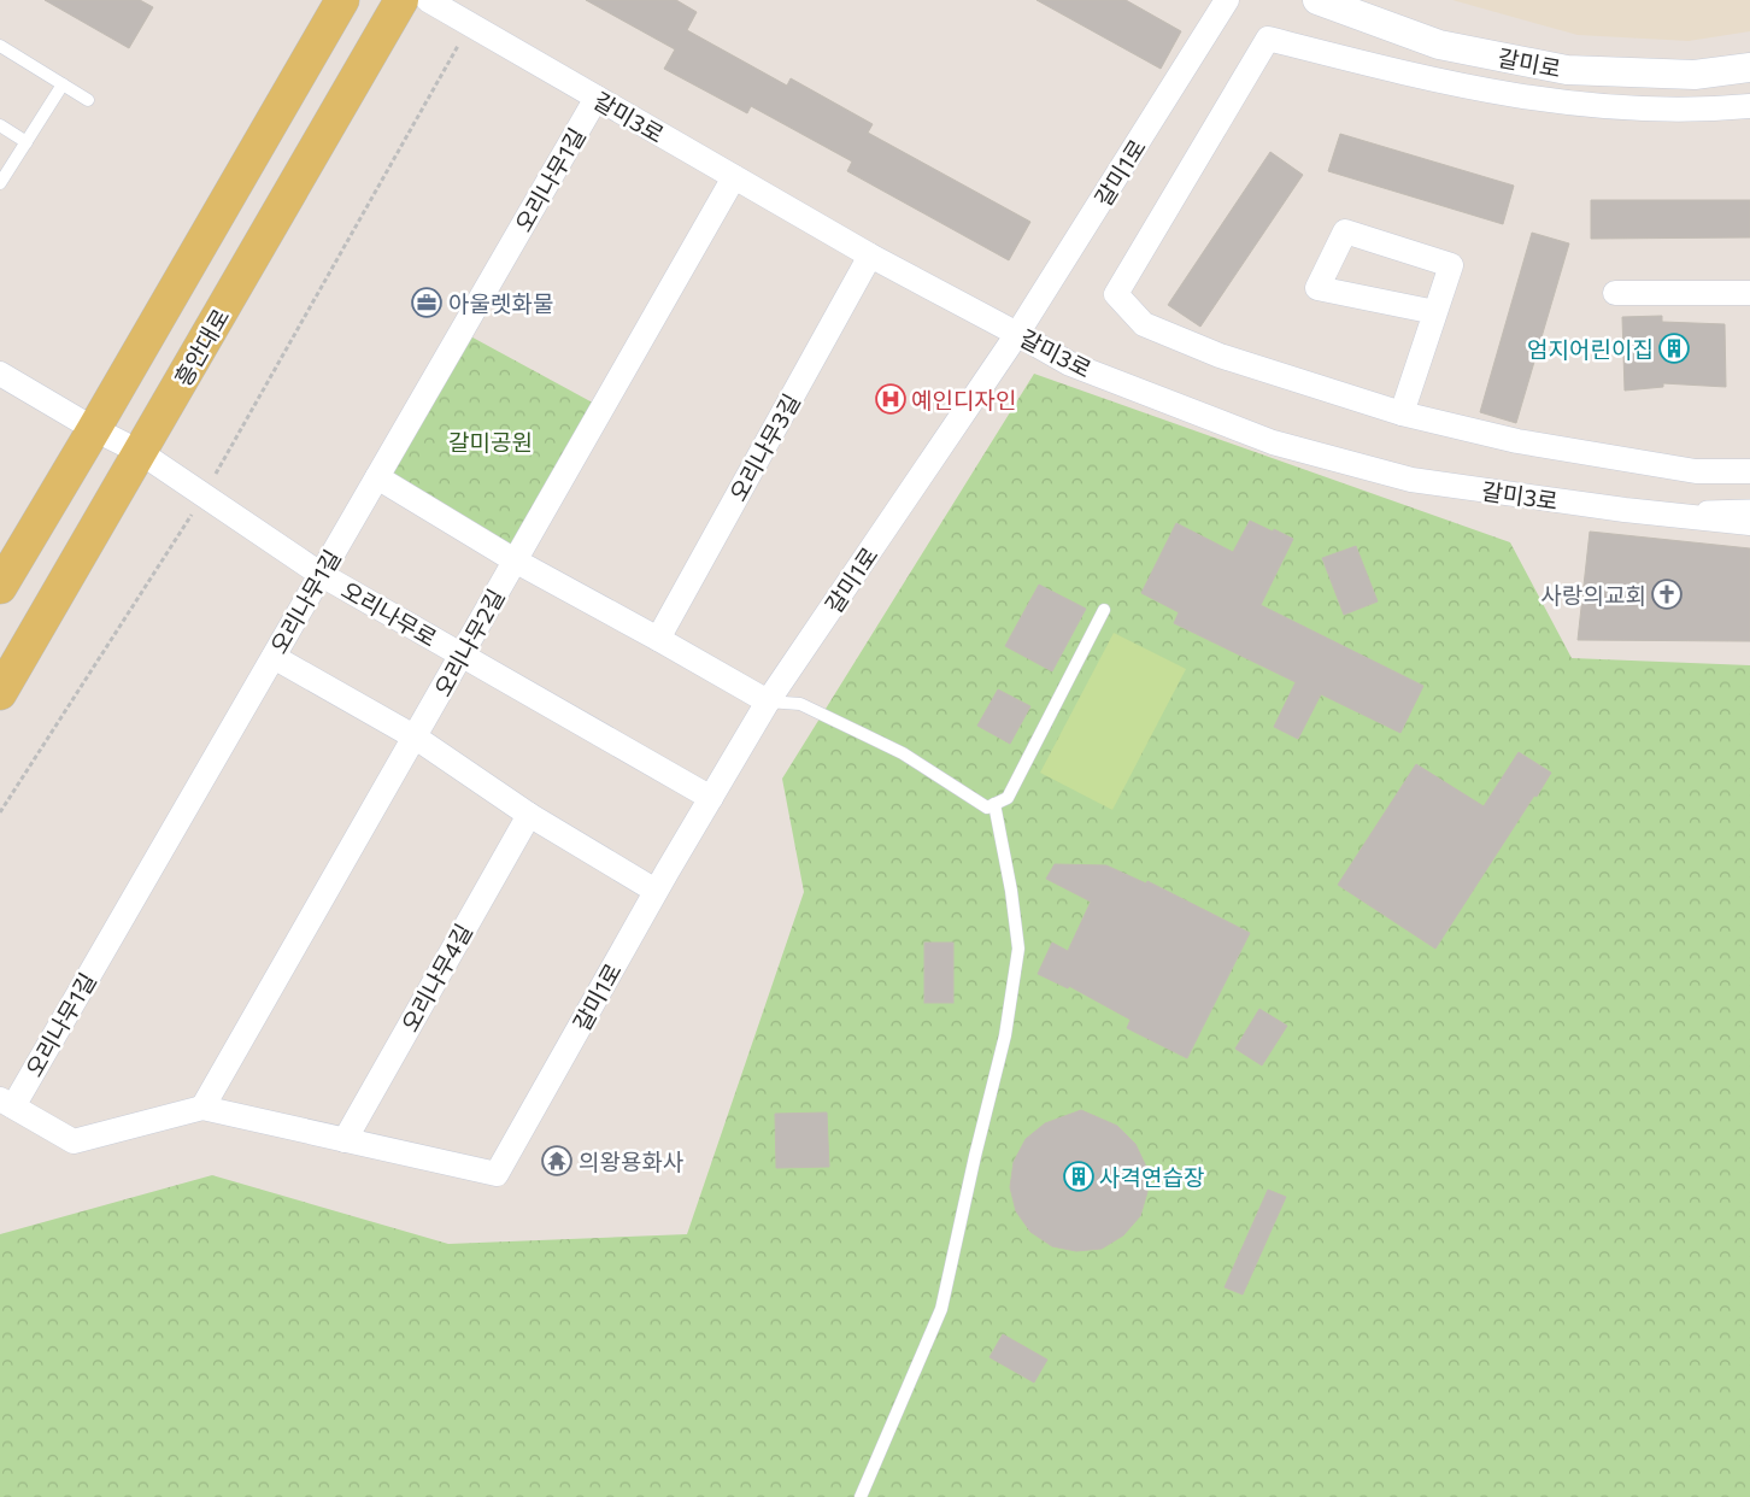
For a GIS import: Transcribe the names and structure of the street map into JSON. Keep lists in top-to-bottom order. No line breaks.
{"streets":{"main road":["흥안대로"],"street":["갈미로","갈미3로","갈미1로","오리나무1길","오리나무3길","오리나무로","오리나무2길","오리나무4길"]},"crossings":[["갈미3로","갈미1로"],["갈미3로","오리나무1길"],["갈미3로","오리나무3길"],["갈미3로","오리나무2길"],["갈미1로","오리나무로"],["갈미1로","오리나무4길"],["오리나무1길","오리나무로"],["흥안대로","오리나무로"],["오리나무로","오리나무2길"]],"parks":["갈미공원"],"places":{"office":["아울렛화물"],"building":["엄지어린이집","사격연습장"],"hospital":["예인디자인"],"church":["사랑의교회"],"temple":["의왕용화사"]}}
